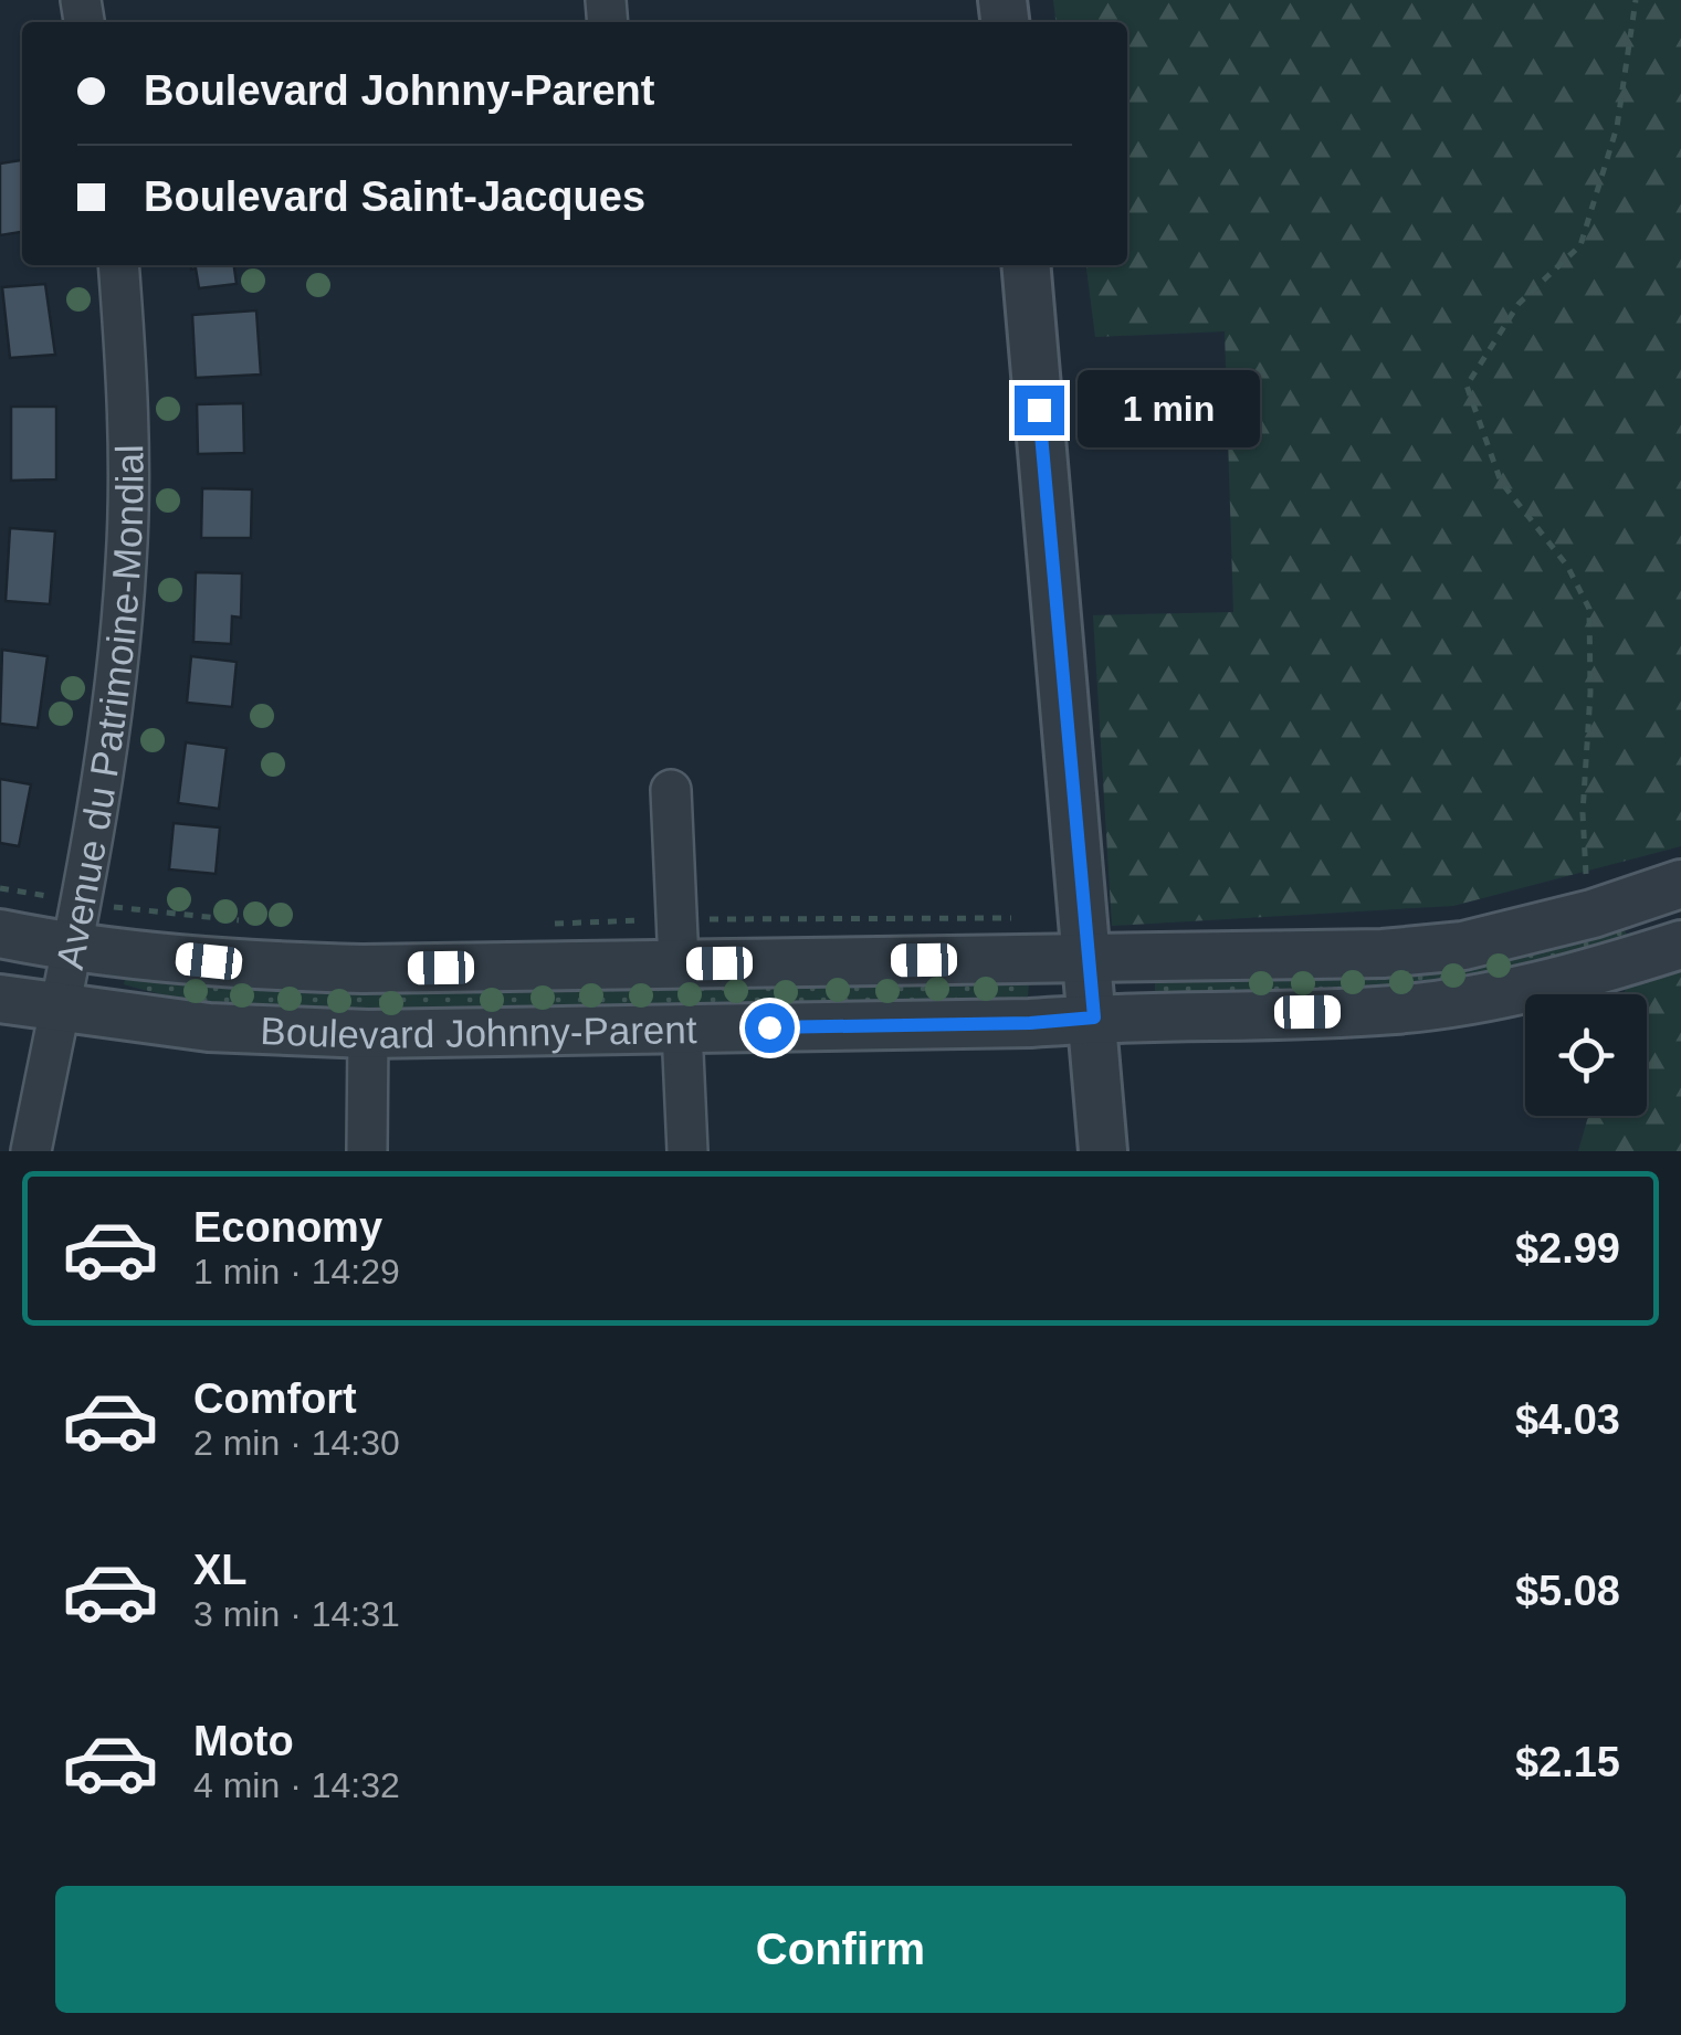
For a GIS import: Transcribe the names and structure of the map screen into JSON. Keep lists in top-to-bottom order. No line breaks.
{"streets":{"street":["Avenue du Patrimoine-Mondial","Boulevard Johnny-Parent"]},"crossings":[["Avenue du Patrimoine-Mondial","Boulevard Johnny-Parent"]],"page":{"banner":["Boulevard Johnny-Parent","Boulevard Saint-Jacques"],"bubble":"1 min","list":[{"name":"Economy","note":"1 min · 14:29","value":"$2.99"},{"name":"Comfort","note":"2 min · 14:30","value":"$4.03"},{"name":"XL","note":"3 min · 14:31","value":"$5.08"},{"name":"Moto","note":"4 min · 14:32","value":"$2.15"}],"buttons":"Confirm"}}
